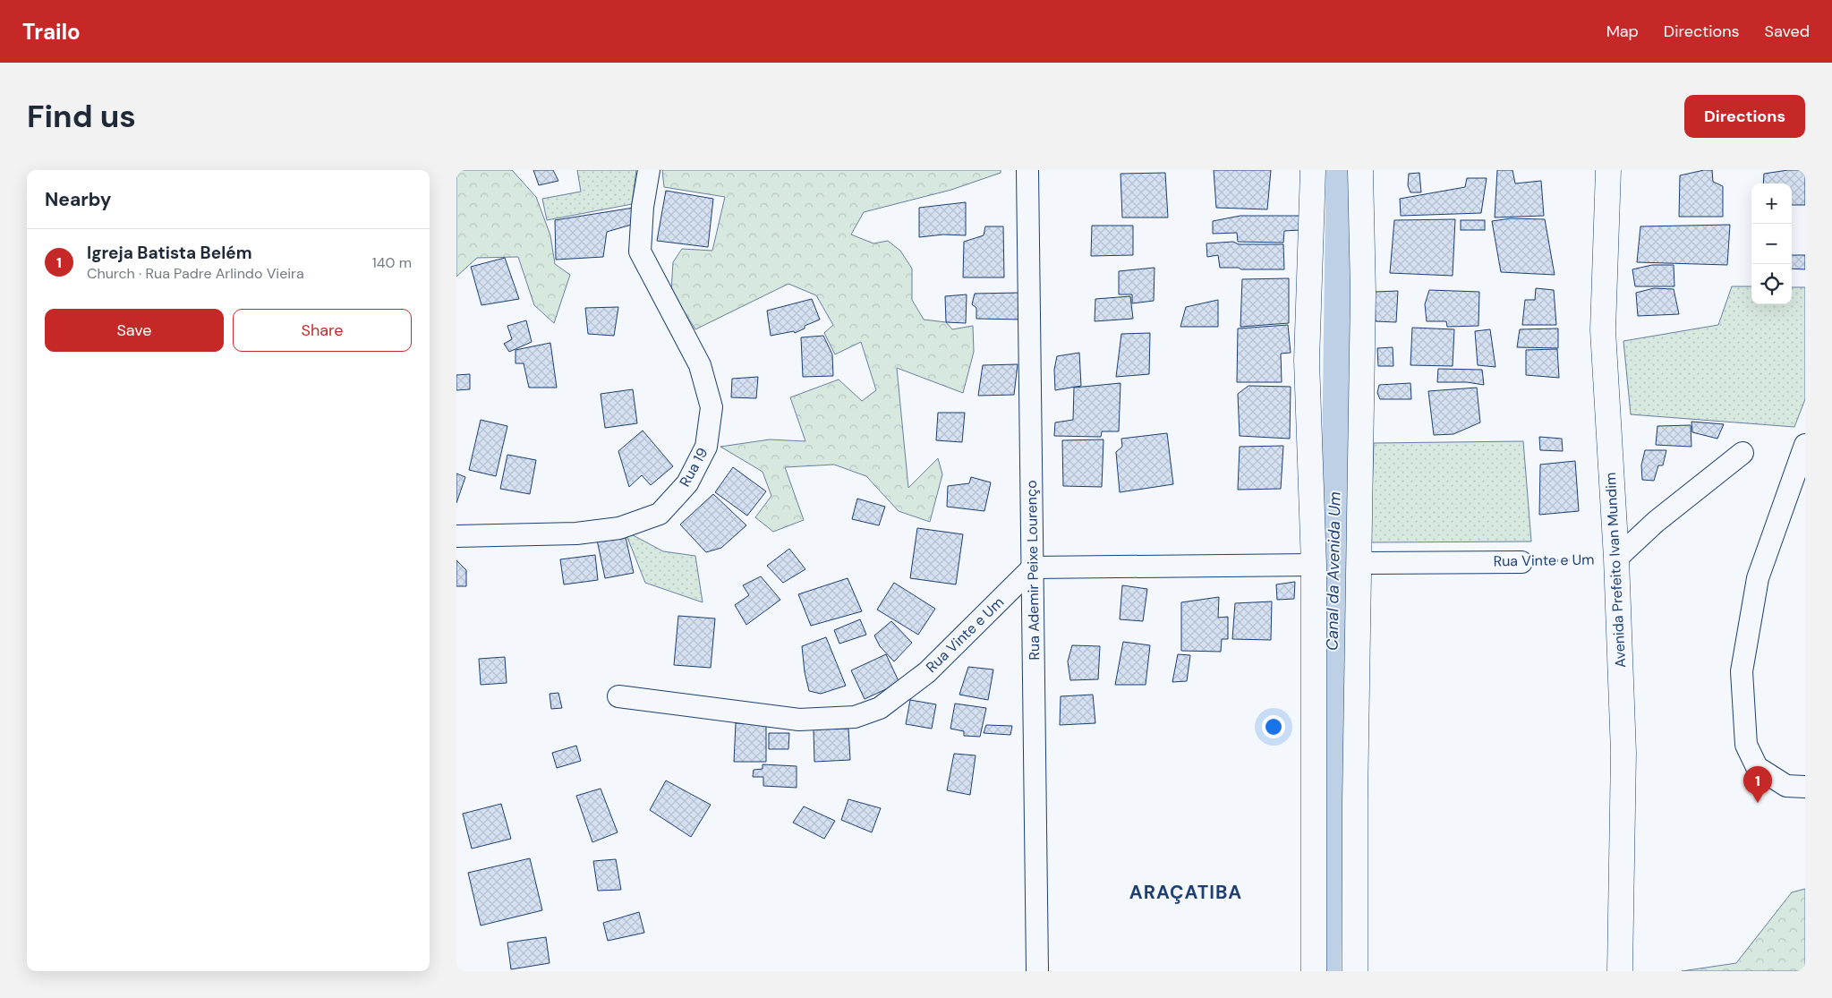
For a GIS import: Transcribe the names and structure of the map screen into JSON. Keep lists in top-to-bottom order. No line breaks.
{"streets":{"street":["Rua 19","Rua Vinte e Um","Rua Ademir Peixe Lourenço","Avenida Prefeito Ivan Mundim"]},"crossings":[["Rua Vinte e Um","Rua Ademir Peixe Lourenço"],["Rua Vinte e Um","Avenida Prefeito Ivan Mundim"]],"districts":["ARAÇATIBA"],"water":["Canal da Avenida Um"],"page":{"header":"Trailo","nav":["Map","Directions","Saved"],"buttons":["Directions",["Save","Share"]],"title":"Find us","heading":"Nearby","map_buttons":["+","−"],"list":[{"mark":"1","name":"Igreja Batista Belém","note":"Church · Rua Padre Arlindo Vieira","value":"140 m"}],"pins":"1"}}
